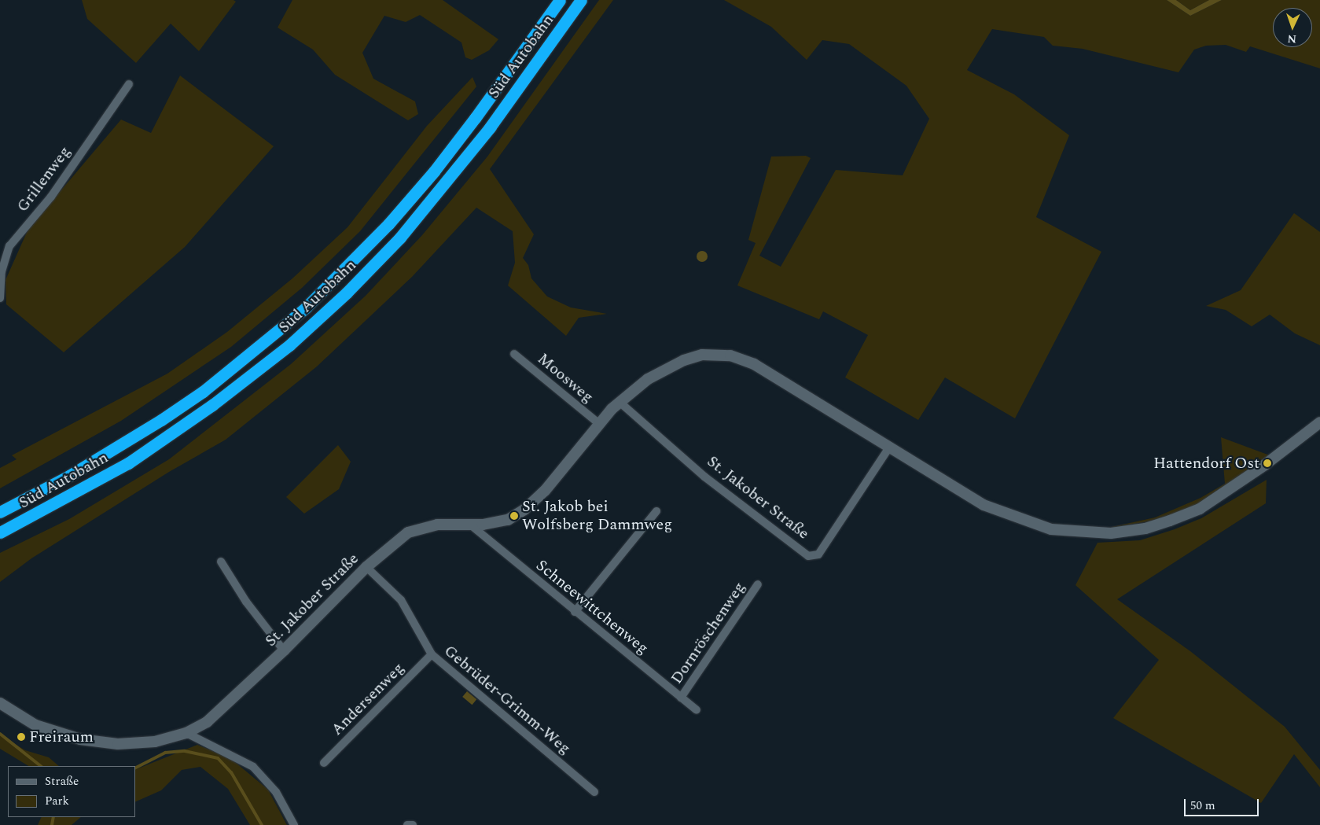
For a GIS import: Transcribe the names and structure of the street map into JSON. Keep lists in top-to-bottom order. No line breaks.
{"streets":{"highway":["Süd Autobahn"],"main road":["St. Jakober Straße"],"street":["Grillenweg","Moosweg","Schneewittchenweg","Dornröschenweg","Andersenweg","Gebrüder-Grimm-Weg"]},"crossings":[["Moosweg","St. Jakober Straße"],["St. Jakober Straße","Schneewittchenweg"],["St. Jakober Straße","Gebrüder-Grimm-Weg"],["Schneewittchenweg","Dornröschenweg"],["Andersenweg","Gebrüder-Grimm-Weg"]],"places":["Hattendorf Ost","St. Jakob bei Wolfsberg Dammweg","Freiraum"],"legend":["Straße","Park"],"scale_bar":"50 m","north":"bottom"}
